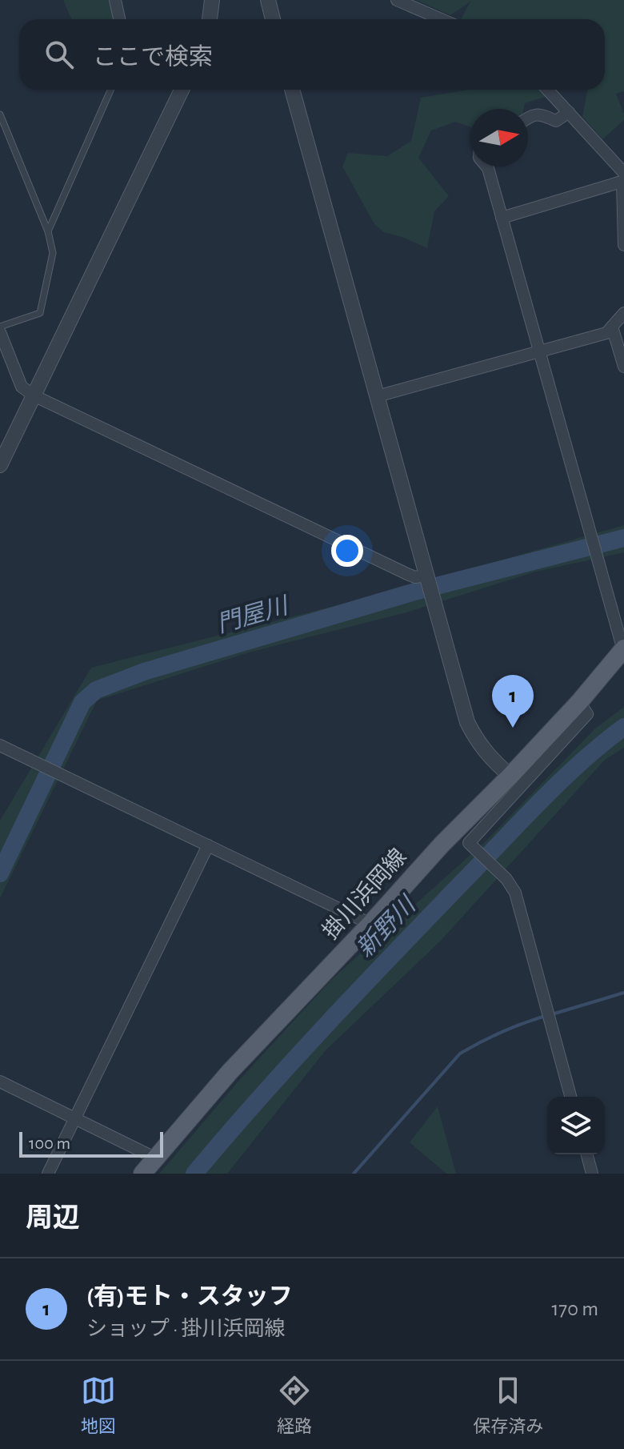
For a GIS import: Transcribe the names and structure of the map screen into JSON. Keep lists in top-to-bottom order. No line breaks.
{"streets":{"main road":["掛川浜岡線"]},"water":["門屋川","新野川"],"scale_bar":"100 m","north":"right","page":{"search":"ここで検索","pins":"1","scale":"100 m","heading":"周辺","list":[{"mark":"1","name":"(有)モト・スタッフ","note":"ショップ · 掛川浜岡線","value":"170 m"}],"nav":["地図","経路","保存済み"]}}
